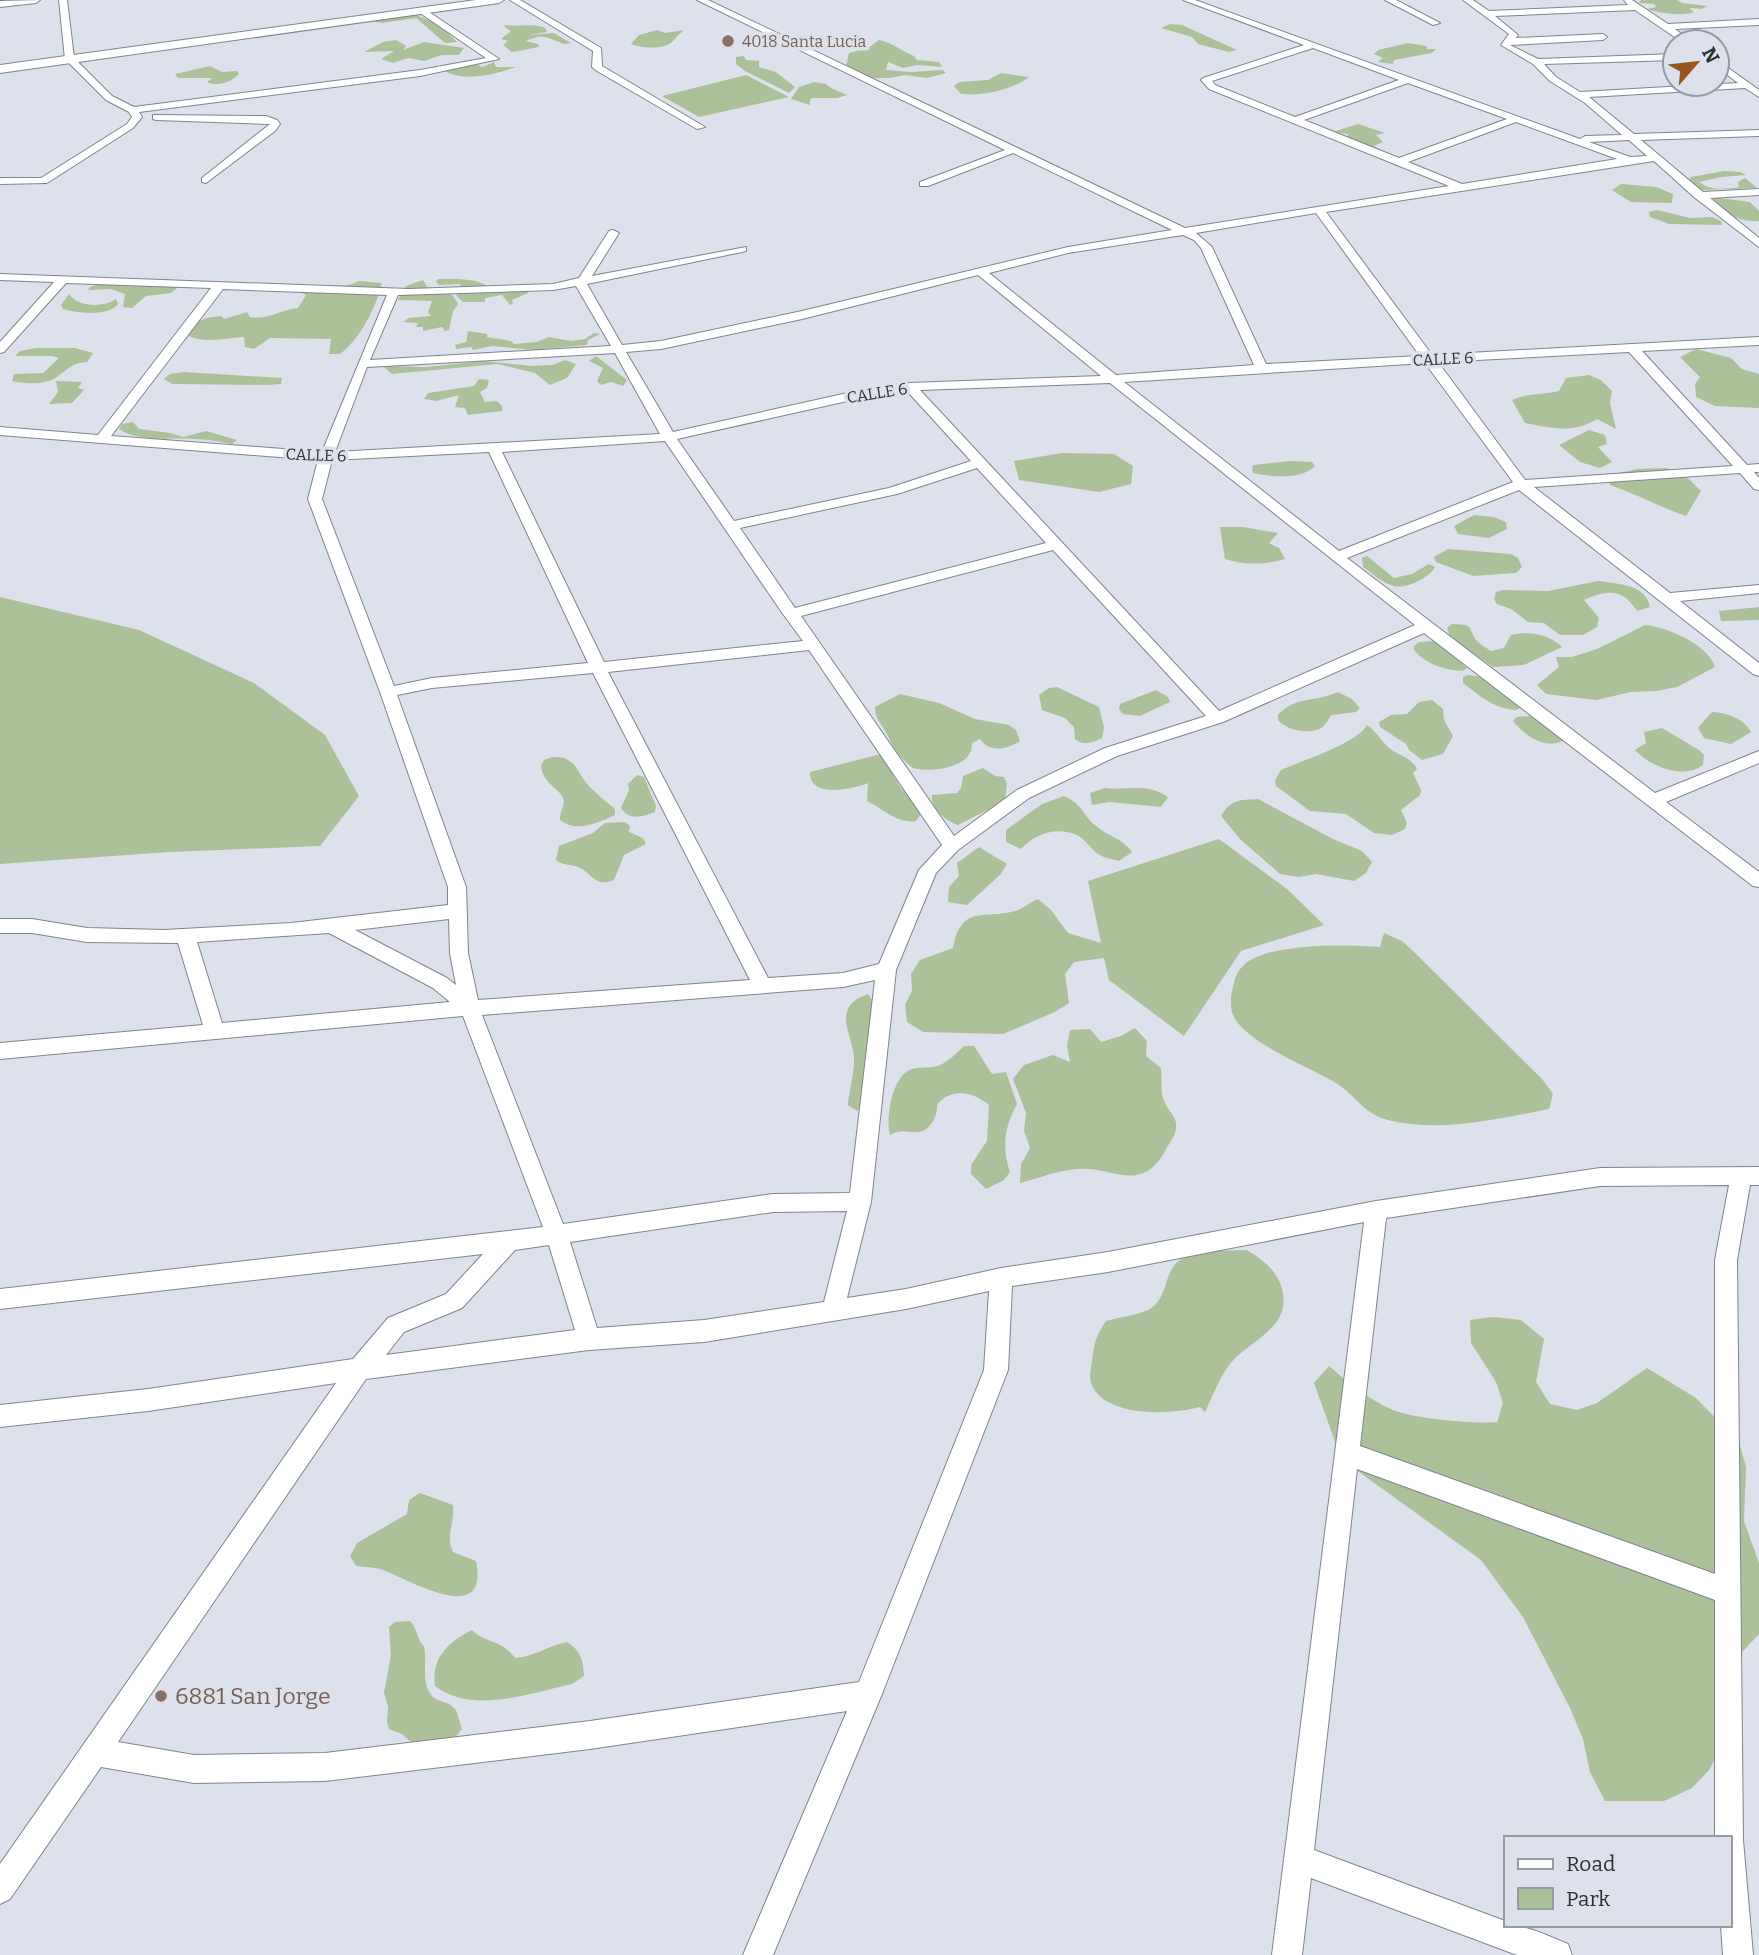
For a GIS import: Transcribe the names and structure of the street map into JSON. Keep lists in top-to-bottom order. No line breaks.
{"streets":{"street":["CALLE 6"]},"places":["4018 Santa Lucia","6881 San Jorge"],"legend":["Road","Park"],"north":"top right"}
